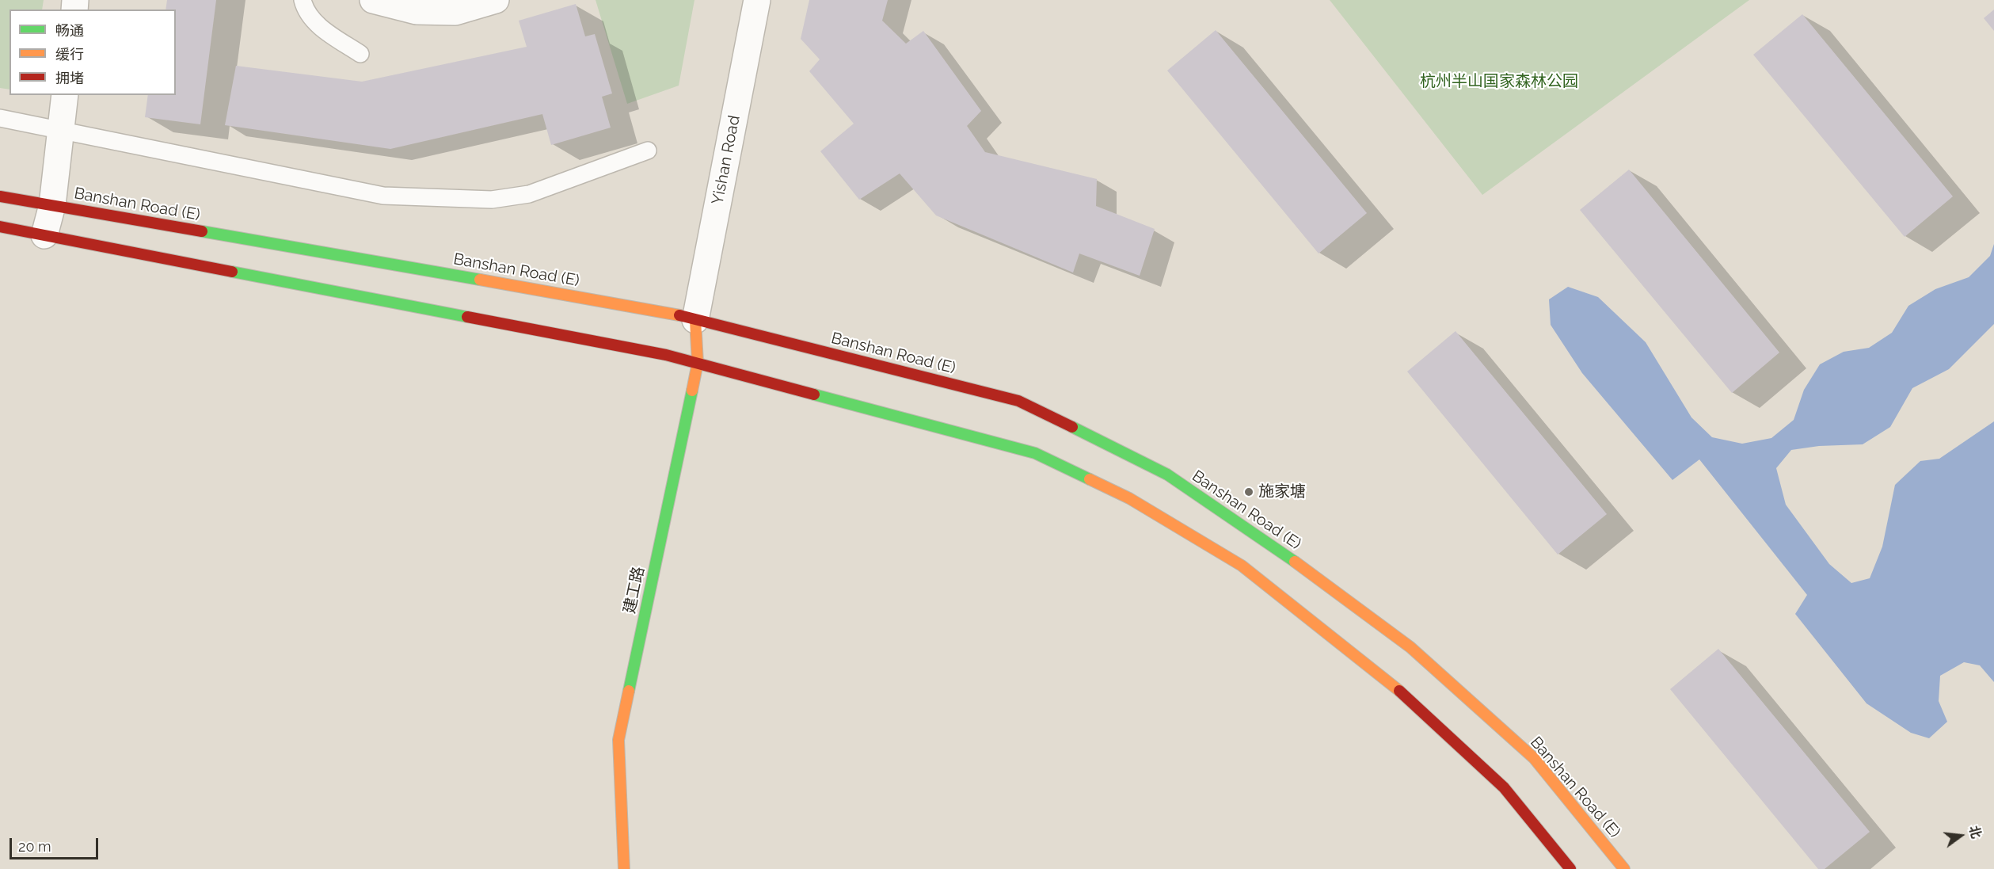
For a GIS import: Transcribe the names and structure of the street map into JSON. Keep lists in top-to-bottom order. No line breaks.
{"streets":{"main road":["Banshan Road (E)","建工路"],"street":["Yishan Road"]},"crossings":[["Yishan Road","Banshan Road (E)"],["Yishan Road","建工路"],["Banshan Road (E)","建工路"]],"parks":["杭州半山国家森林公园"],"places":["施家塘"],"legend":["畅通","缓行","拥堵"],"scale_bar":"20 m","north":"right"}
